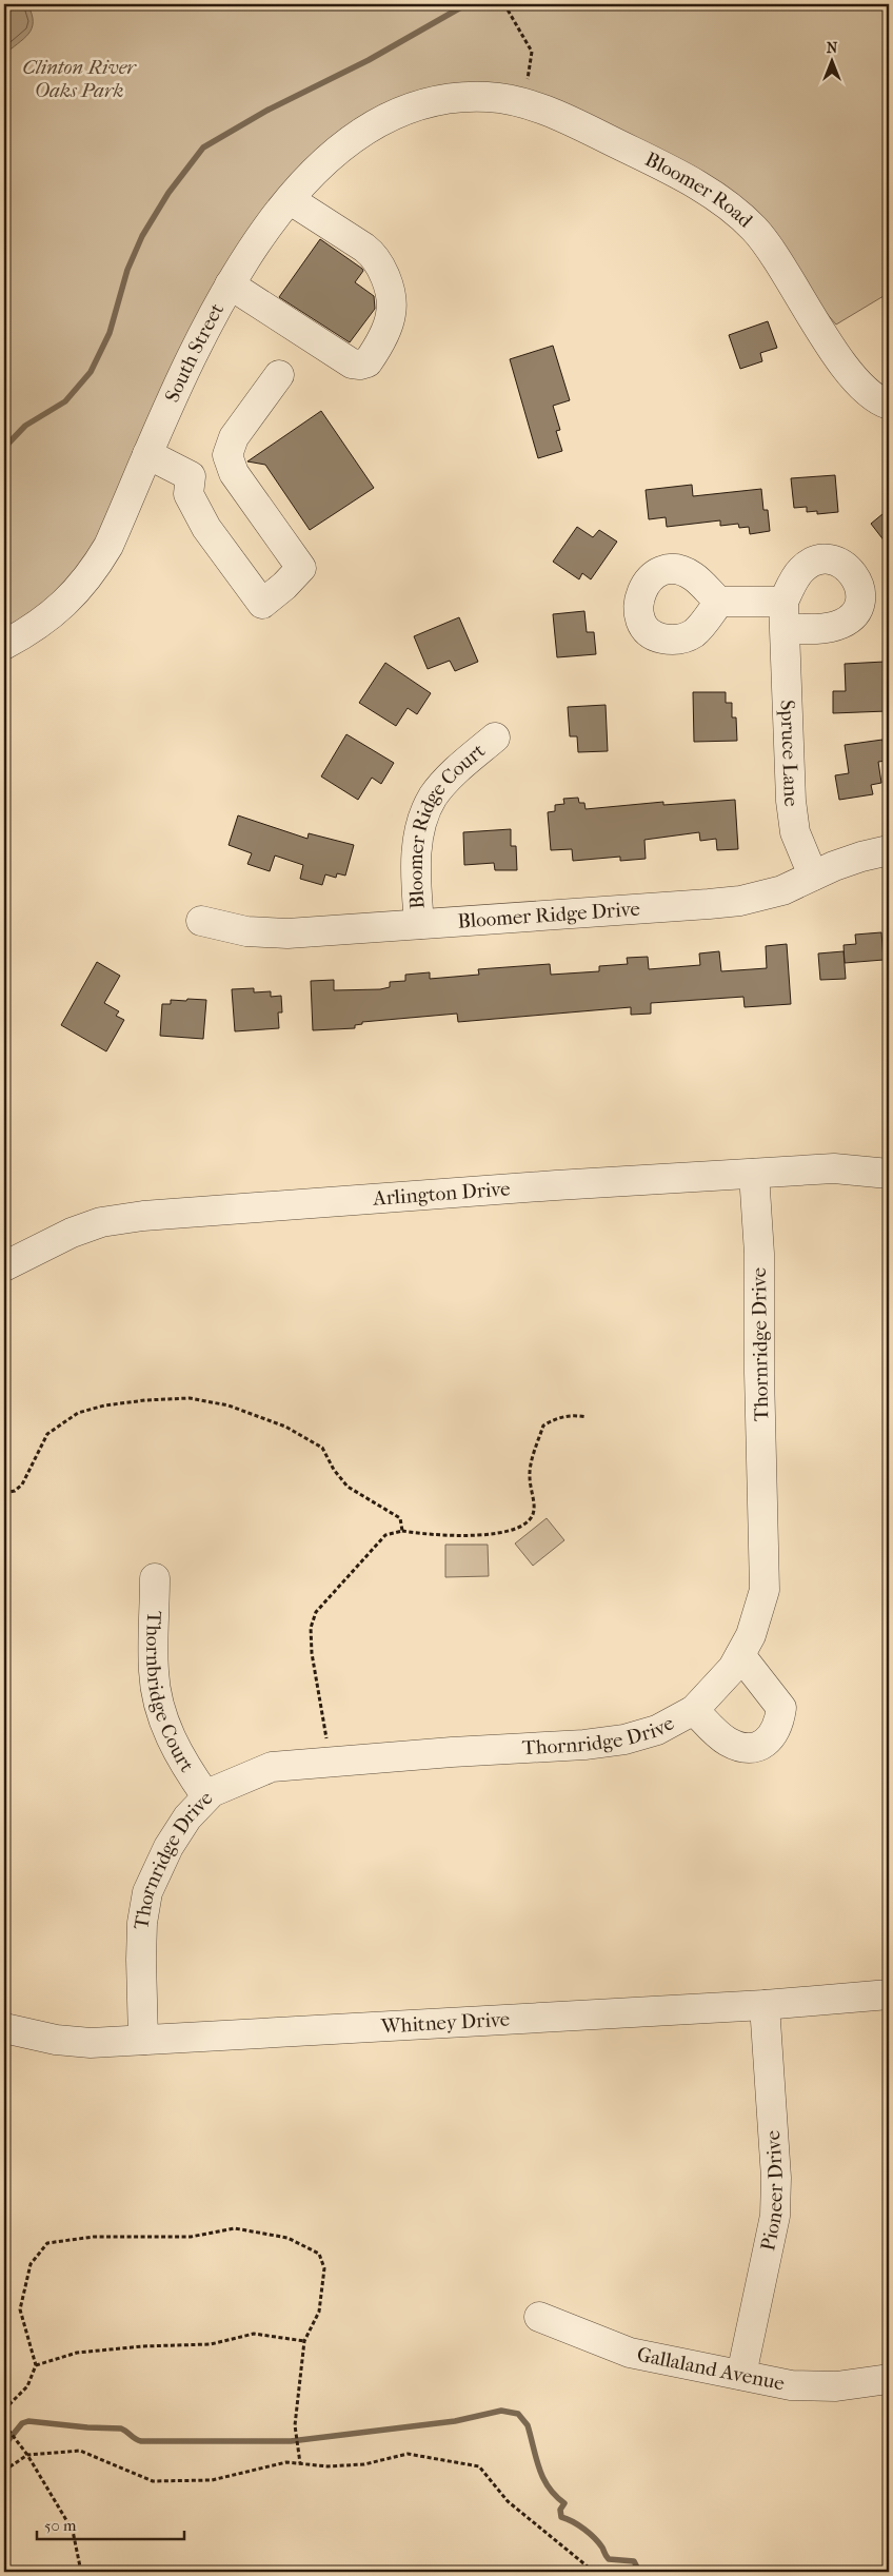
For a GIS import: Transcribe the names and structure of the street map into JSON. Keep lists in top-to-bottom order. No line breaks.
{"streets":{"street":["Bloomer Road","South Street","Spruce Lane","Bloomer Ridge Court","Bloomer Ridge Drive","Arlington Drive","Thornridge Drive","Thornbridge Court","Whitney Drive","Pioneer Drive","Gallaland Avenue"]},"crossings":[["Bloomer Road","South Street"],["Spruce Lane","Bloomer Ridge Drive"],["Bloomer Ridge Court","Bloomer Ridge Drive"],["Arlington Drive","Thornridge Drive"],["Thornridge Drive","Thornbridge Court"],["Thornridge Drive","Whitney Drive"],["Whitney Drive","Pioneer Drive"],["Pioneer Drive","Gallaland Avenue"]],"parks":["Clinton River Oaks Park"],"scale_bar":"50 m","north":"top"}
